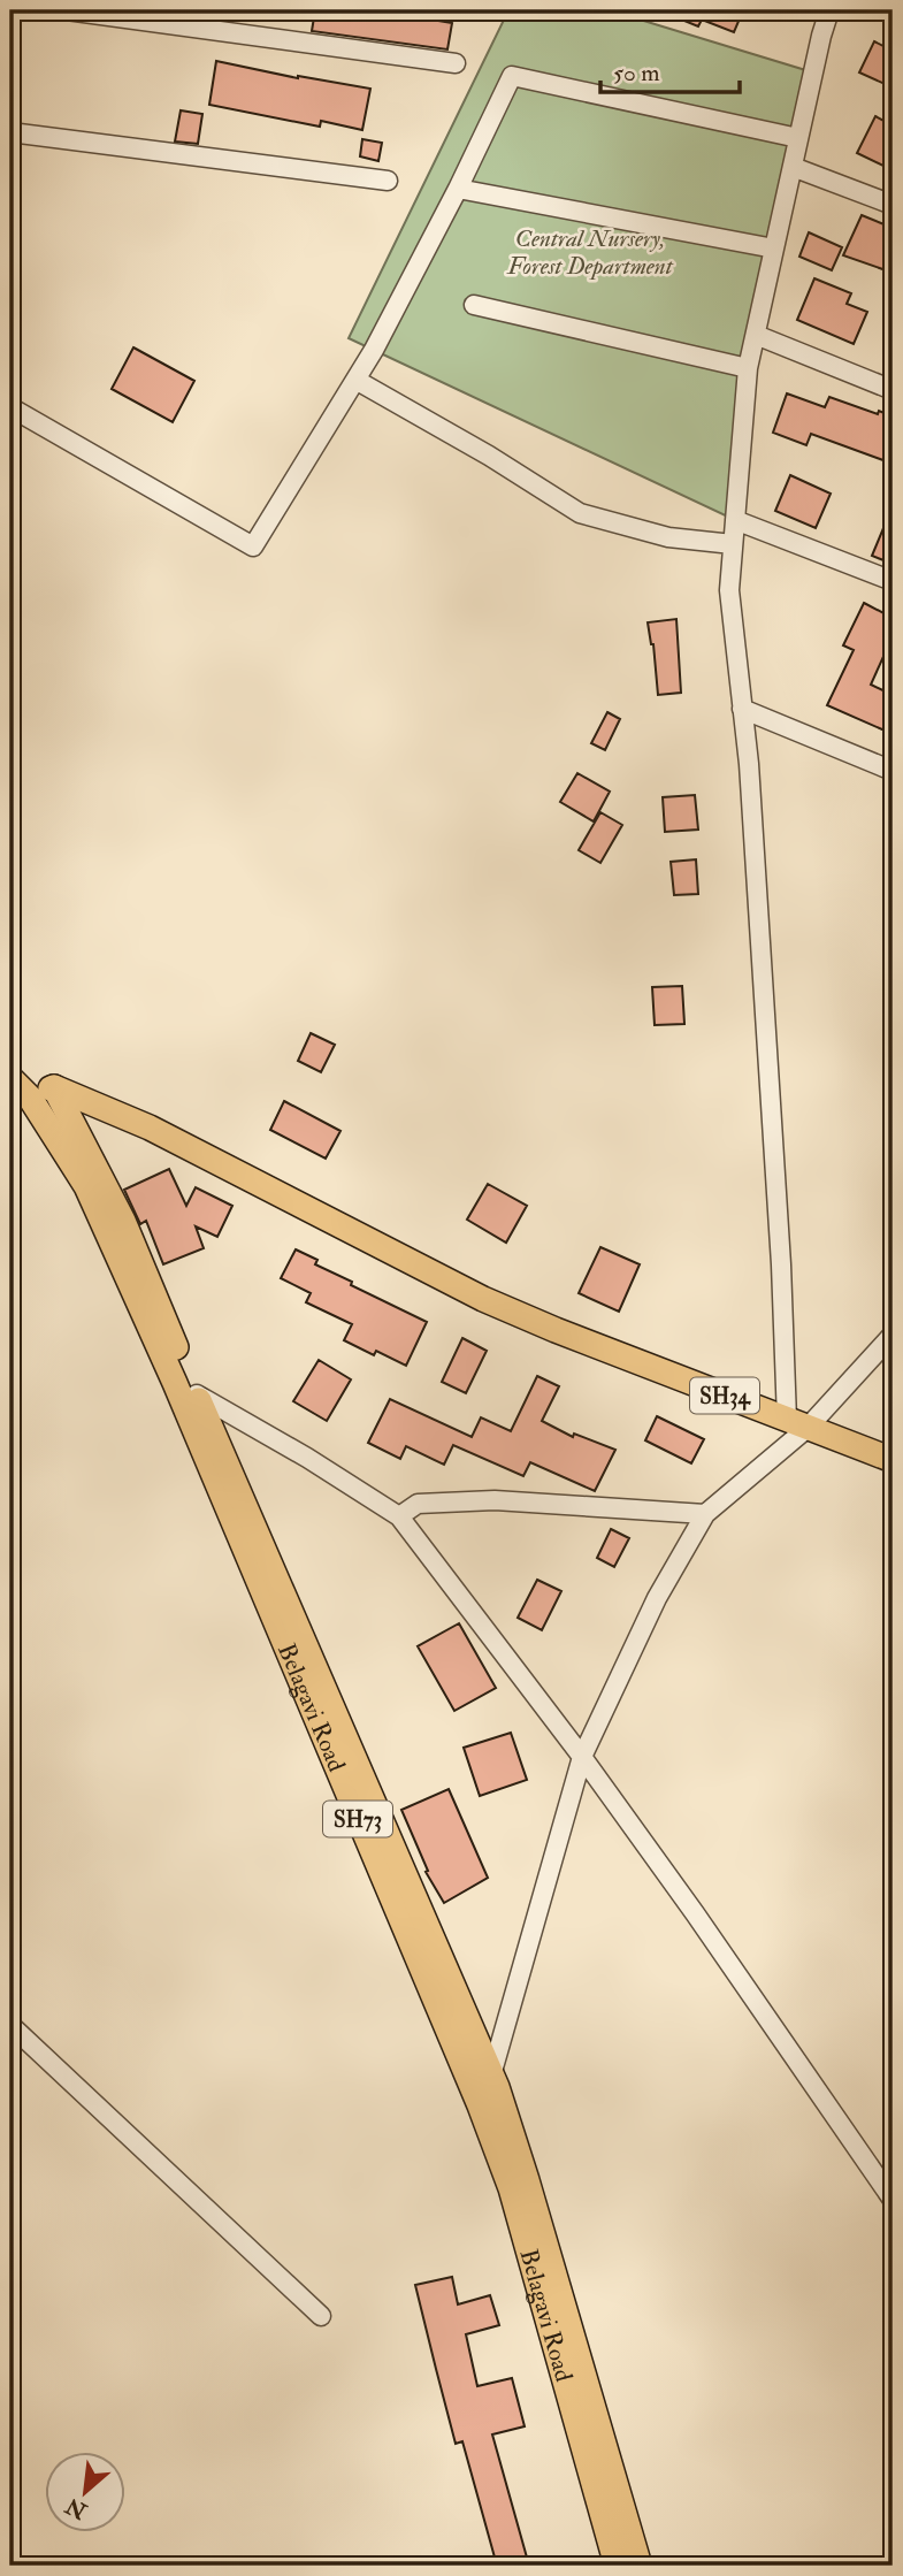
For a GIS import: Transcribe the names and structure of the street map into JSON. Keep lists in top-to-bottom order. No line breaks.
{"streets":{"main road":["SH34","Belagavi Road","SH73"]},"crossings":[["Belagavi Road","SH73"]],"parks":["Central Nursery, Forest Department"],"scale_bar":"50 m","north":"bottom left"}
